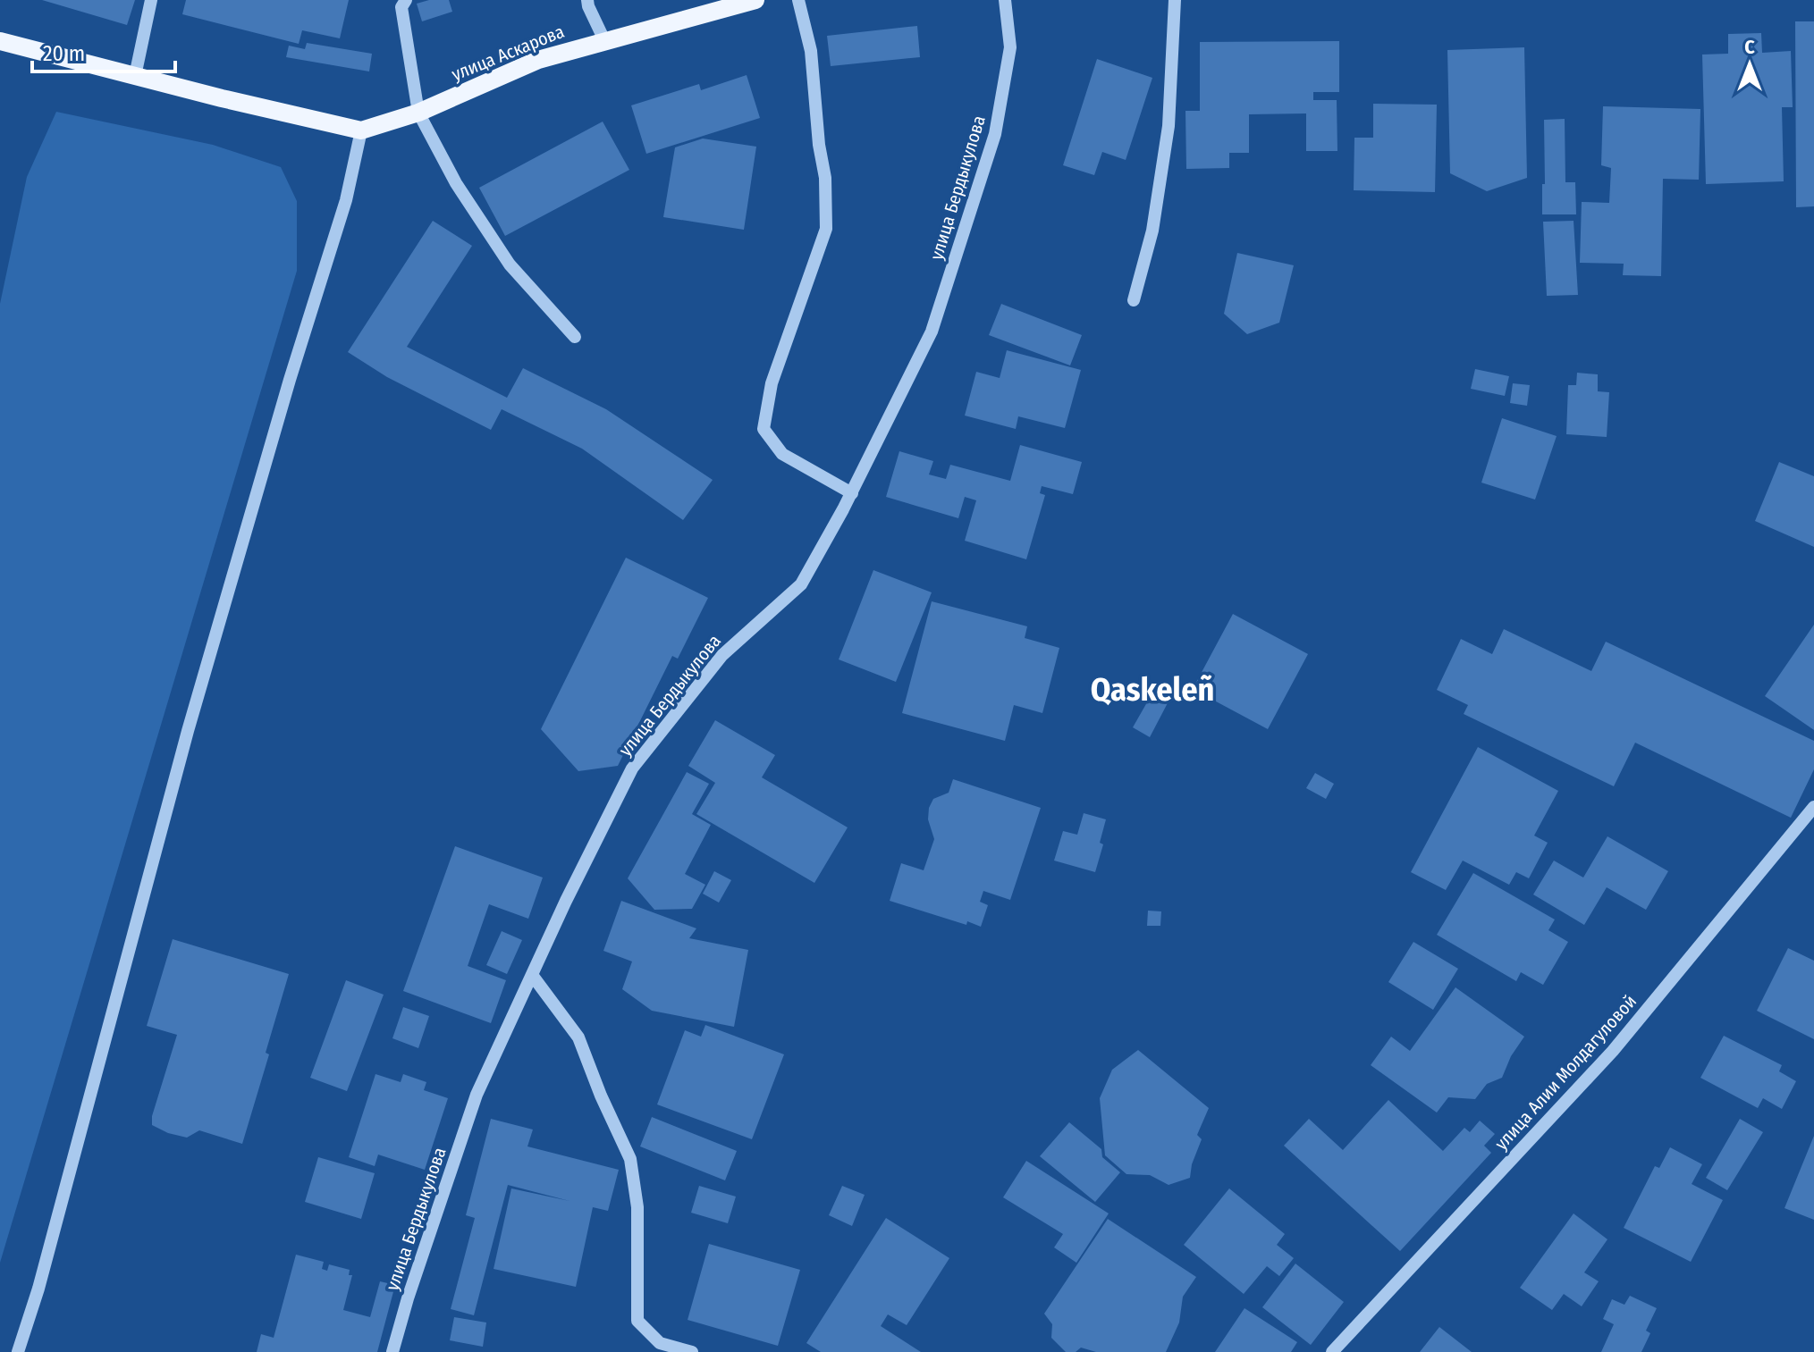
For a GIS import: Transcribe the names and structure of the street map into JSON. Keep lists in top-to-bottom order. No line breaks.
{"streets":{"main road":["улица Аскарова"],"street":["улица Бердыкулова","улица Алии Молдагуловой"]},"districts":["Qaskeleñ"],"scale_bar":"20 m","north":"top"}
